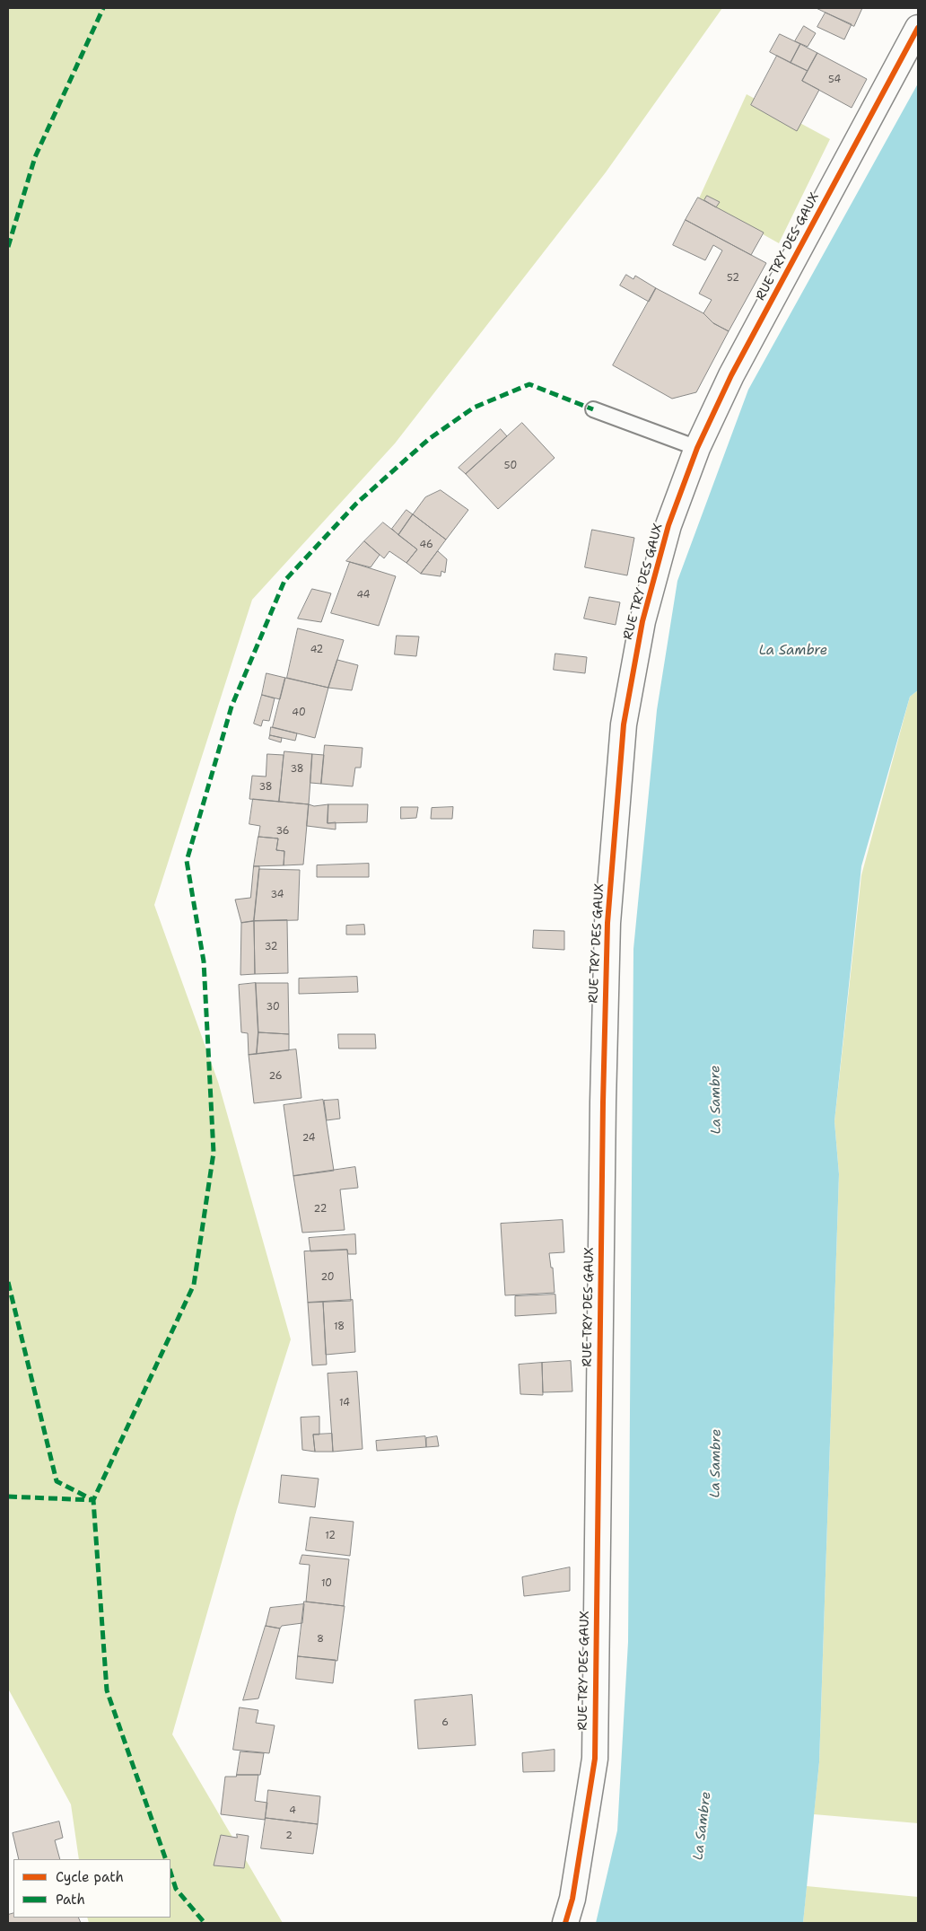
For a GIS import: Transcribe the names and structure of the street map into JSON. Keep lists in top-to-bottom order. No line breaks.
{"streets":{"street":["RUE TRY DES GAUX"]},"water":["La Sambre"],"house_numbers":["54","52","50","46","44","42","40","38","38","36","34","32","30","26","24","22","20","18","14","12","10","8","6","4","2"],"legend":["Cycle path","Path"]}
